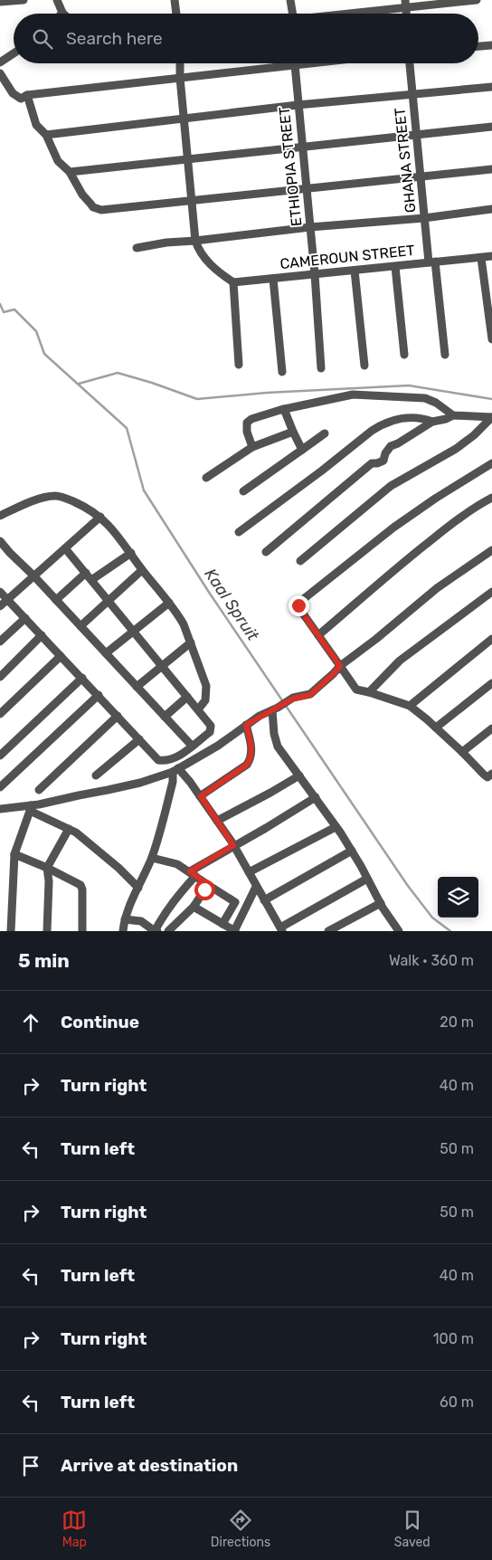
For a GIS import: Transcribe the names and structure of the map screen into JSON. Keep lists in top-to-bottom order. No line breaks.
{"streets":{"street":["GHANA STREET","ETHIOPIA STREET","CAMEROUN STREET"]},"crossings":[["GHANA STREET","CAMEROUN STREET"],["ETHIOPIA STREET","CAMEROUN STREET"]],"water":["Kaal Spruit"],"page":{"search":"Search here","heading":["5 min","Walk · 360 m"],"list":[["Continue","20 m"],["Turn right","40 m"],["Turn left","50 m"],["Turn right","50 m"],["Turn left","40 m"],["Turn right","100 m"],["Turn left","60 m"],"Arrive at destination"],"nav":["Map","Directions","Saved"]}}
